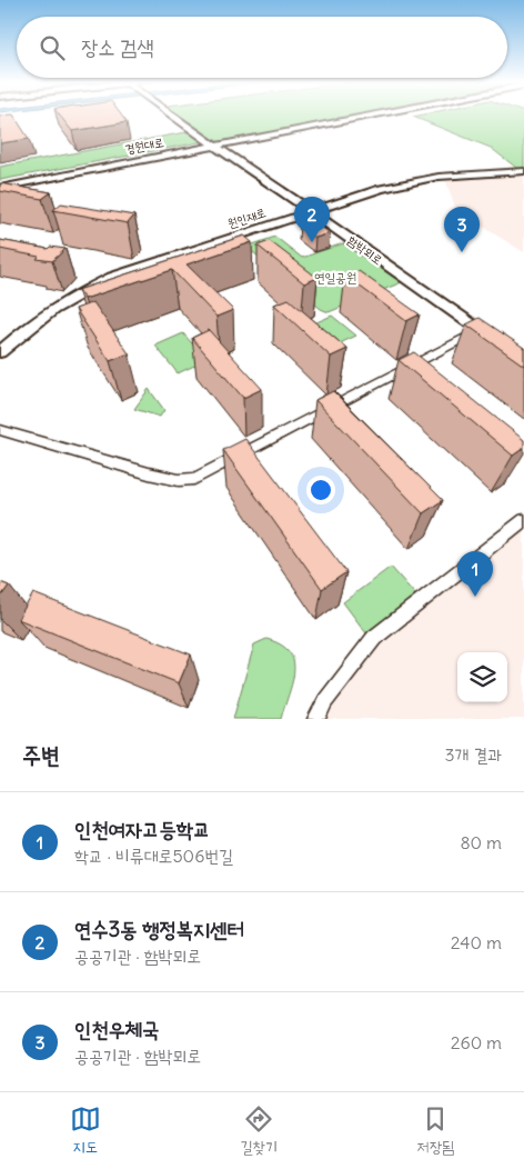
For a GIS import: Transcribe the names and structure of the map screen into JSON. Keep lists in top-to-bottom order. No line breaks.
{"streets":{"main road":["경원대로","원인재로","함박뫼로"]},"crossings":[["경원대로","함박뫼로"],["원인재로","함박뫼로"]],"parks":["연일공원"],"page":{"search":"장소 검색","pins":["2","3","1"],"heading":["주변","3개 결과"],"list":[{"mark":"1","name":"인천여자고등학교","note":"학교 · 비류대로506번길","value":"80 m"},{"mark":"2","name":"연수3동 행정복지센터","note":"공공기관 · 함박뫼로","value":"240 m"},{"mark":"3","name":"인천우체국","note":"공공기관 · 함박뫼로","value":"260 m"}],"nav":["지도","길찾기","저장됨"]}}
